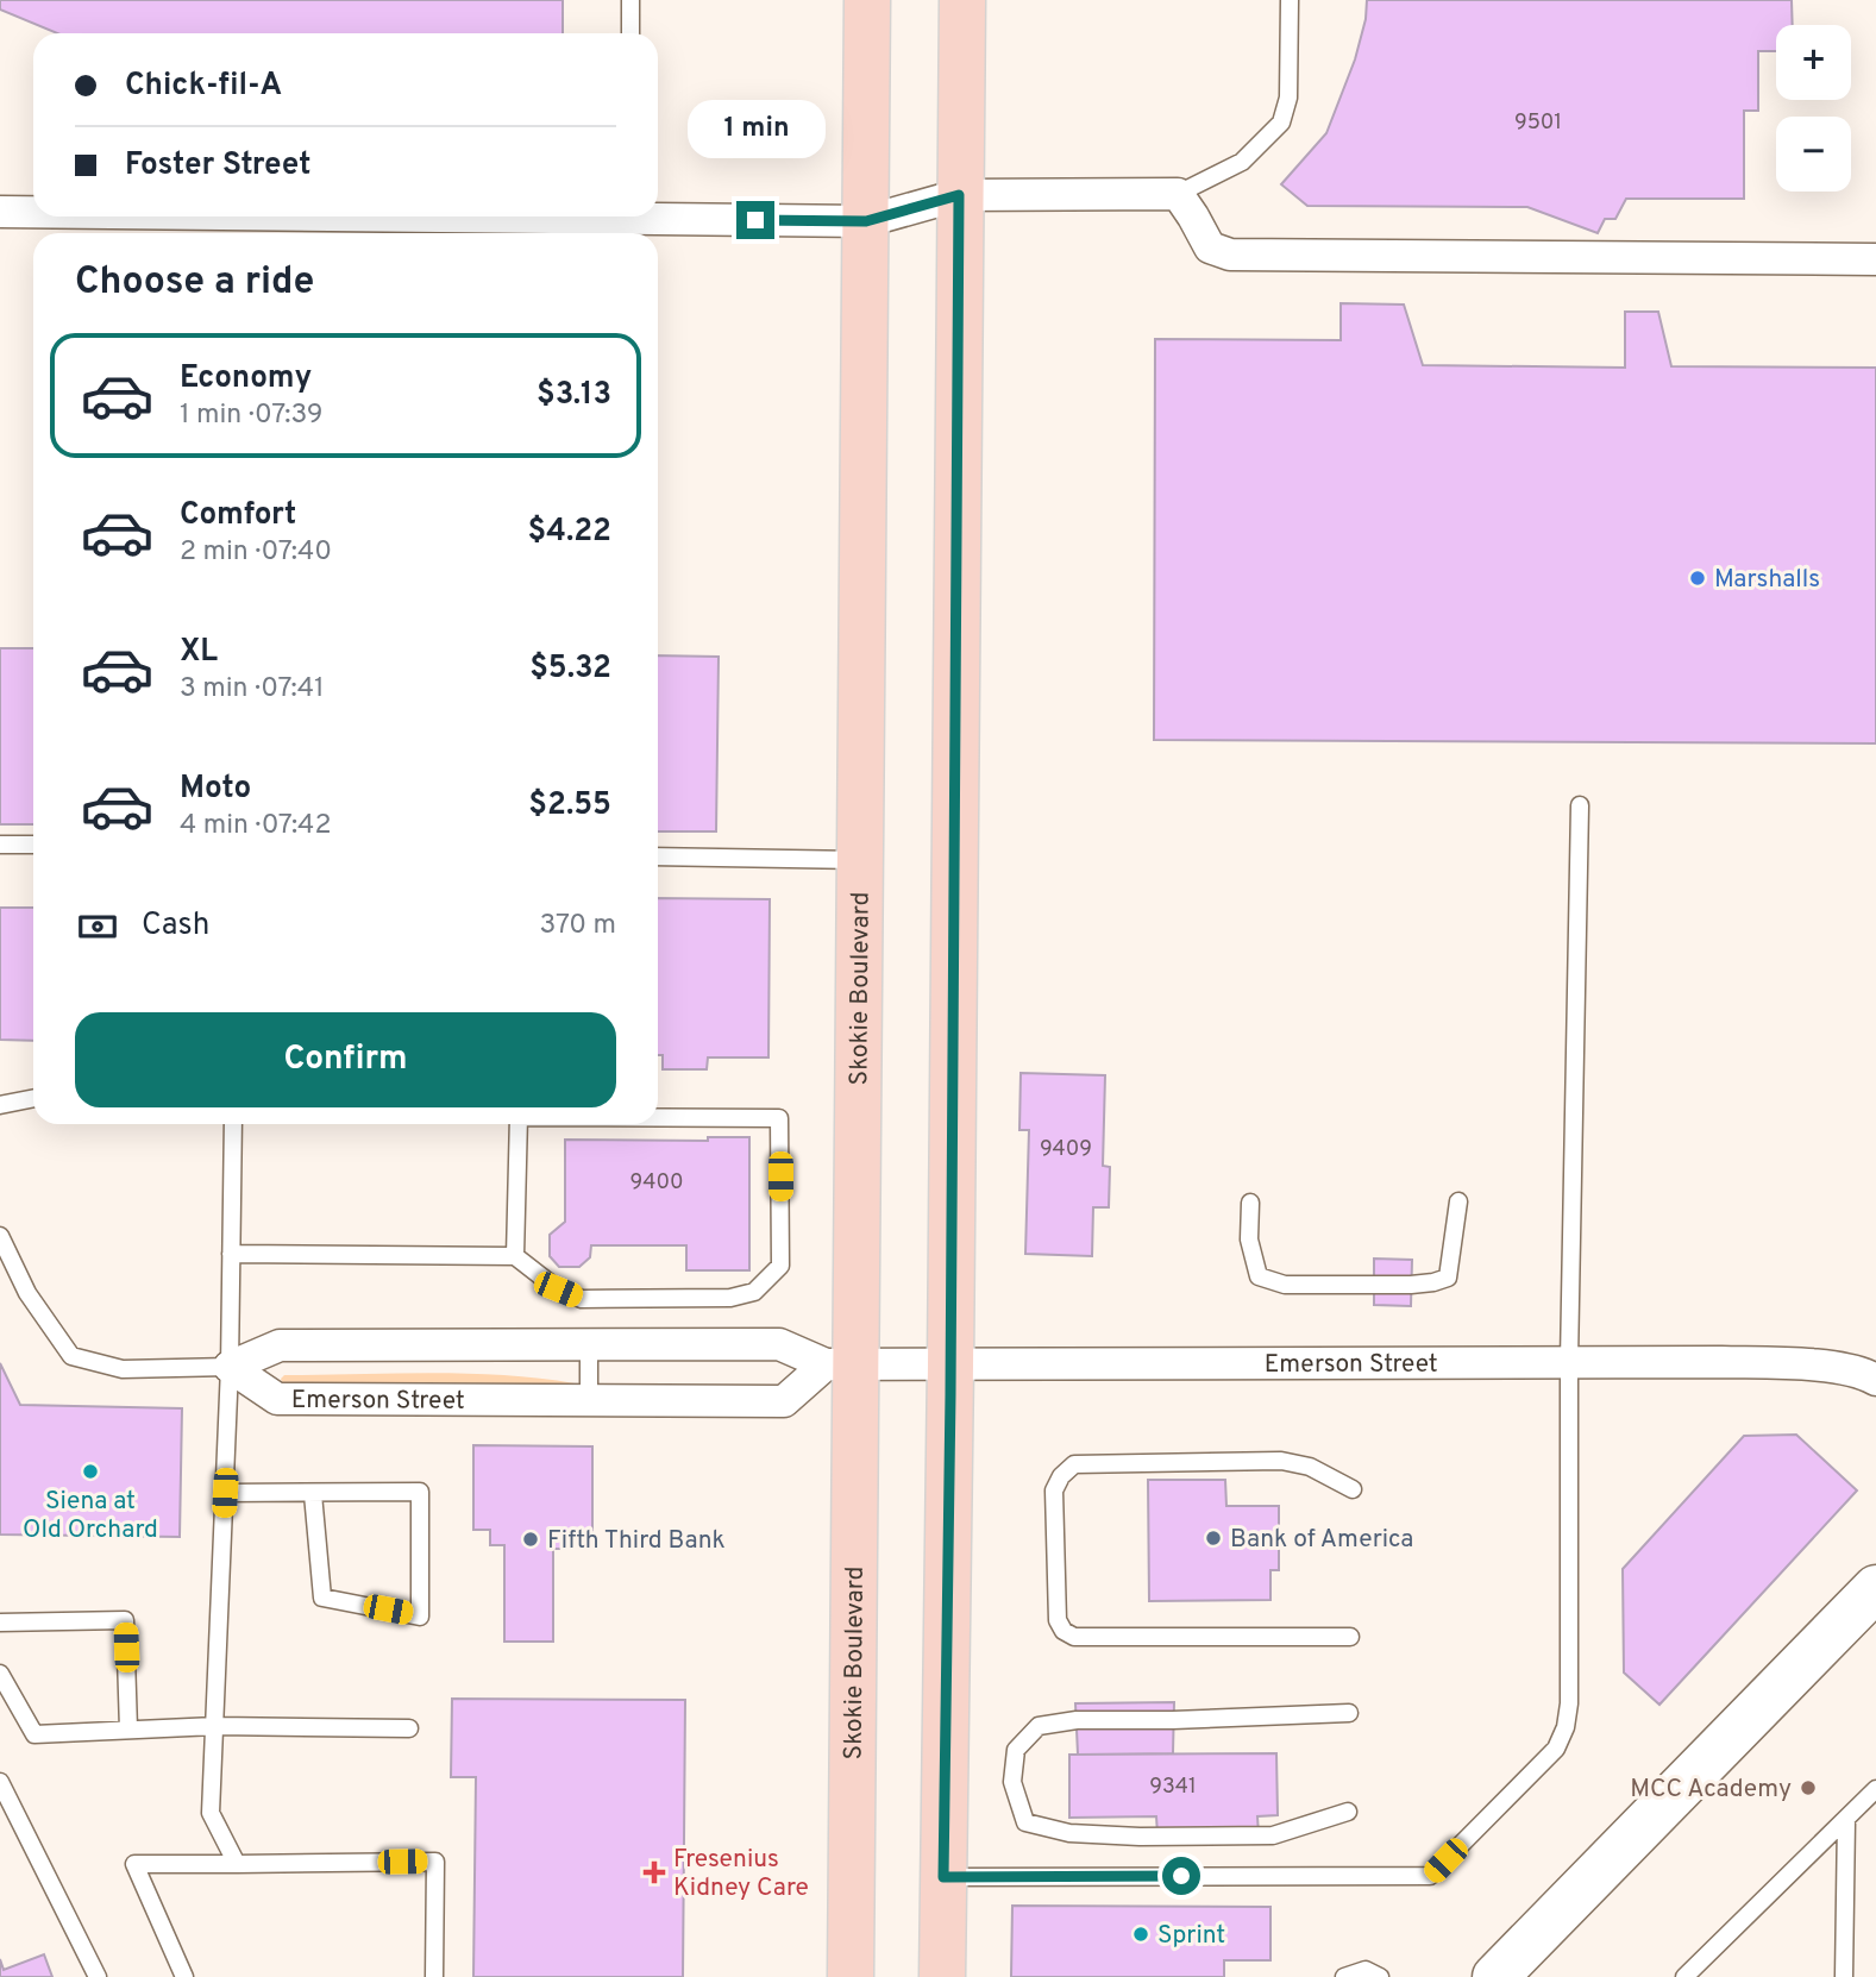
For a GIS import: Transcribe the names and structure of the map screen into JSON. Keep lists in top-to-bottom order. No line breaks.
{"streets":{"main road":["Skokie Boulevard"],"street":["Emerson Street"]},"crossings":[["Skokie Boulevard","Emerson Street"]],"places":{"other":["Marshalls","Siena at Old Orchard","Bank of America","Fifth Third Bank","MCC Academy","Sprint"],"health":["Fresenius Kidney Care"]},"house_numbers":["9501","9409","9400","9341"],"page":{"map_buttons":["+","−"],"banner":["Chick-fil-A","Foster Street"],"bubble":"1 min","heading":"Choose a ride","list":[{"name":"Economy","note":"1 min · 07:39","value":"$3.13"},{"name":"Comfort","note":"2 min · 07:40","value":"$4.22"},{"name":"XL","note":"3 min · 07:41","value":"$5.32"},{"name":"Moto","note":"4 min · 07:42","value":"$2.55"}],"pay":["Cash","370 m"],"buttons":"Confirm"}}
